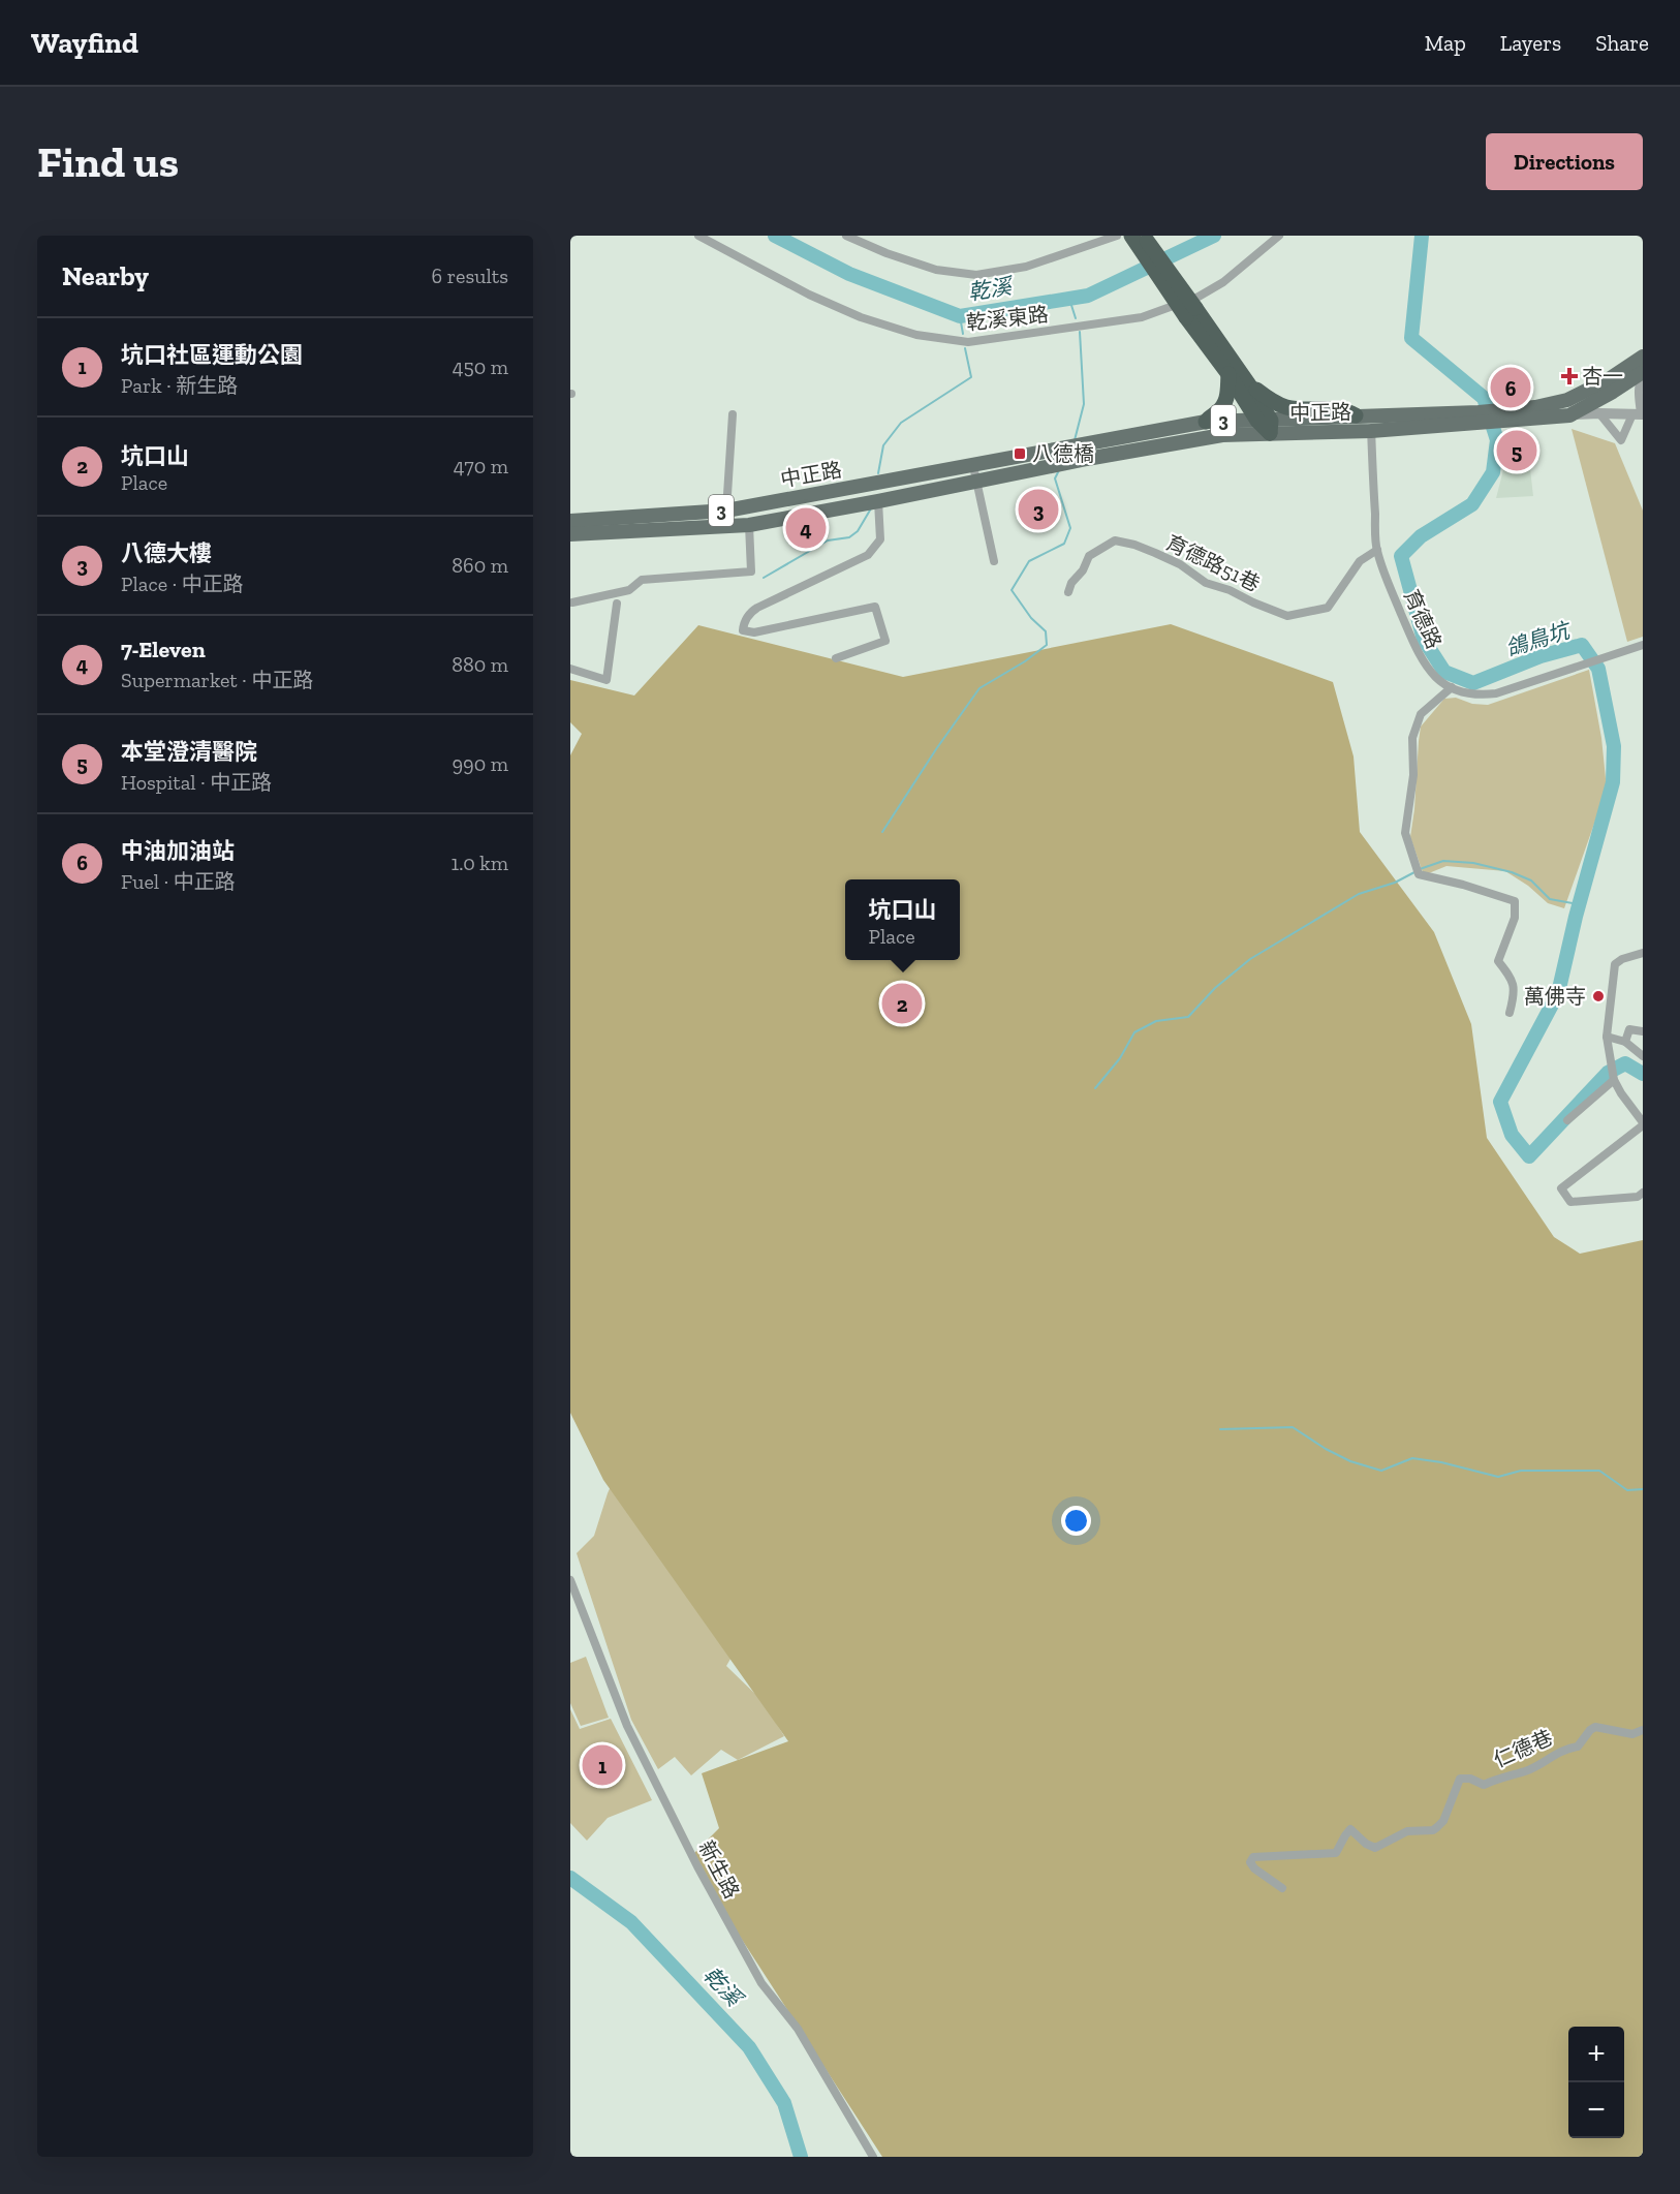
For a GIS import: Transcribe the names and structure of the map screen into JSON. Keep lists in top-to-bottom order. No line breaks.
{"streets":{"main road":["中正路","3"],"street":["乾溪東路","育德路51巷","育德路","仁德巷","新生路"]},"crossings":[["中正路","3"],["中正路","育德路"],["育德路51巷","育德路"]],"water":["乾溪","鴿鳥坑"],"places":{"health":["杏一"],"transit":["八德橋"],"other":["萬佛寺"]},"page":{"header":"Wayfind","nav":["Map","Layers","Share"],"buttons":"Directions","title":"Find us","heading":["Nearby","6 results"],"list":[{"mark":"1","name":"坑口社區運動公園","note":"Park · 新生路","value":"450 m"},{"mark":"2","name":"坑口山","note":"Place","value":"470 m"},{"mark":"3","name":"八德大樓","note":"Place · 中正路","value":"860 m"},{"mark":"4","name":"7-Eleven","note":"Supermarket · 中正路","value":"880 m"},{"mark":"5","name":"本堂澄清醫院","note":"Hospital · 中正路","value":"990 m"},{"mark":"6","name":"中油加油站","note":"Fuel · 中正路","value":"1.0 km"}],"pins":["6","5","3","4","2","1"],"popup":["坑口山","Place"],"map_buttons":["+","−"]}}
